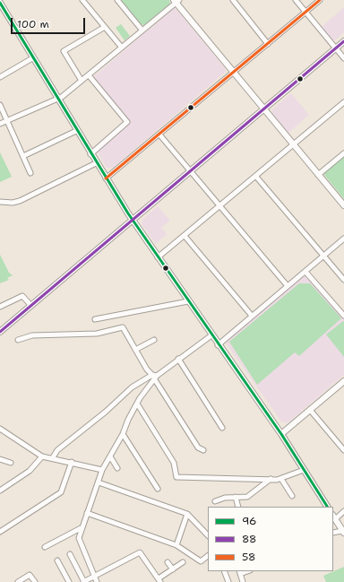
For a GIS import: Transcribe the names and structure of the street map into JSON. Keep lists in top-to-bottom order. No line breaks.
{"lines":["transit line 58","transit line 96","transit line 88"],"legend":["96","88","58"],"scale_bar":"100 m"}
